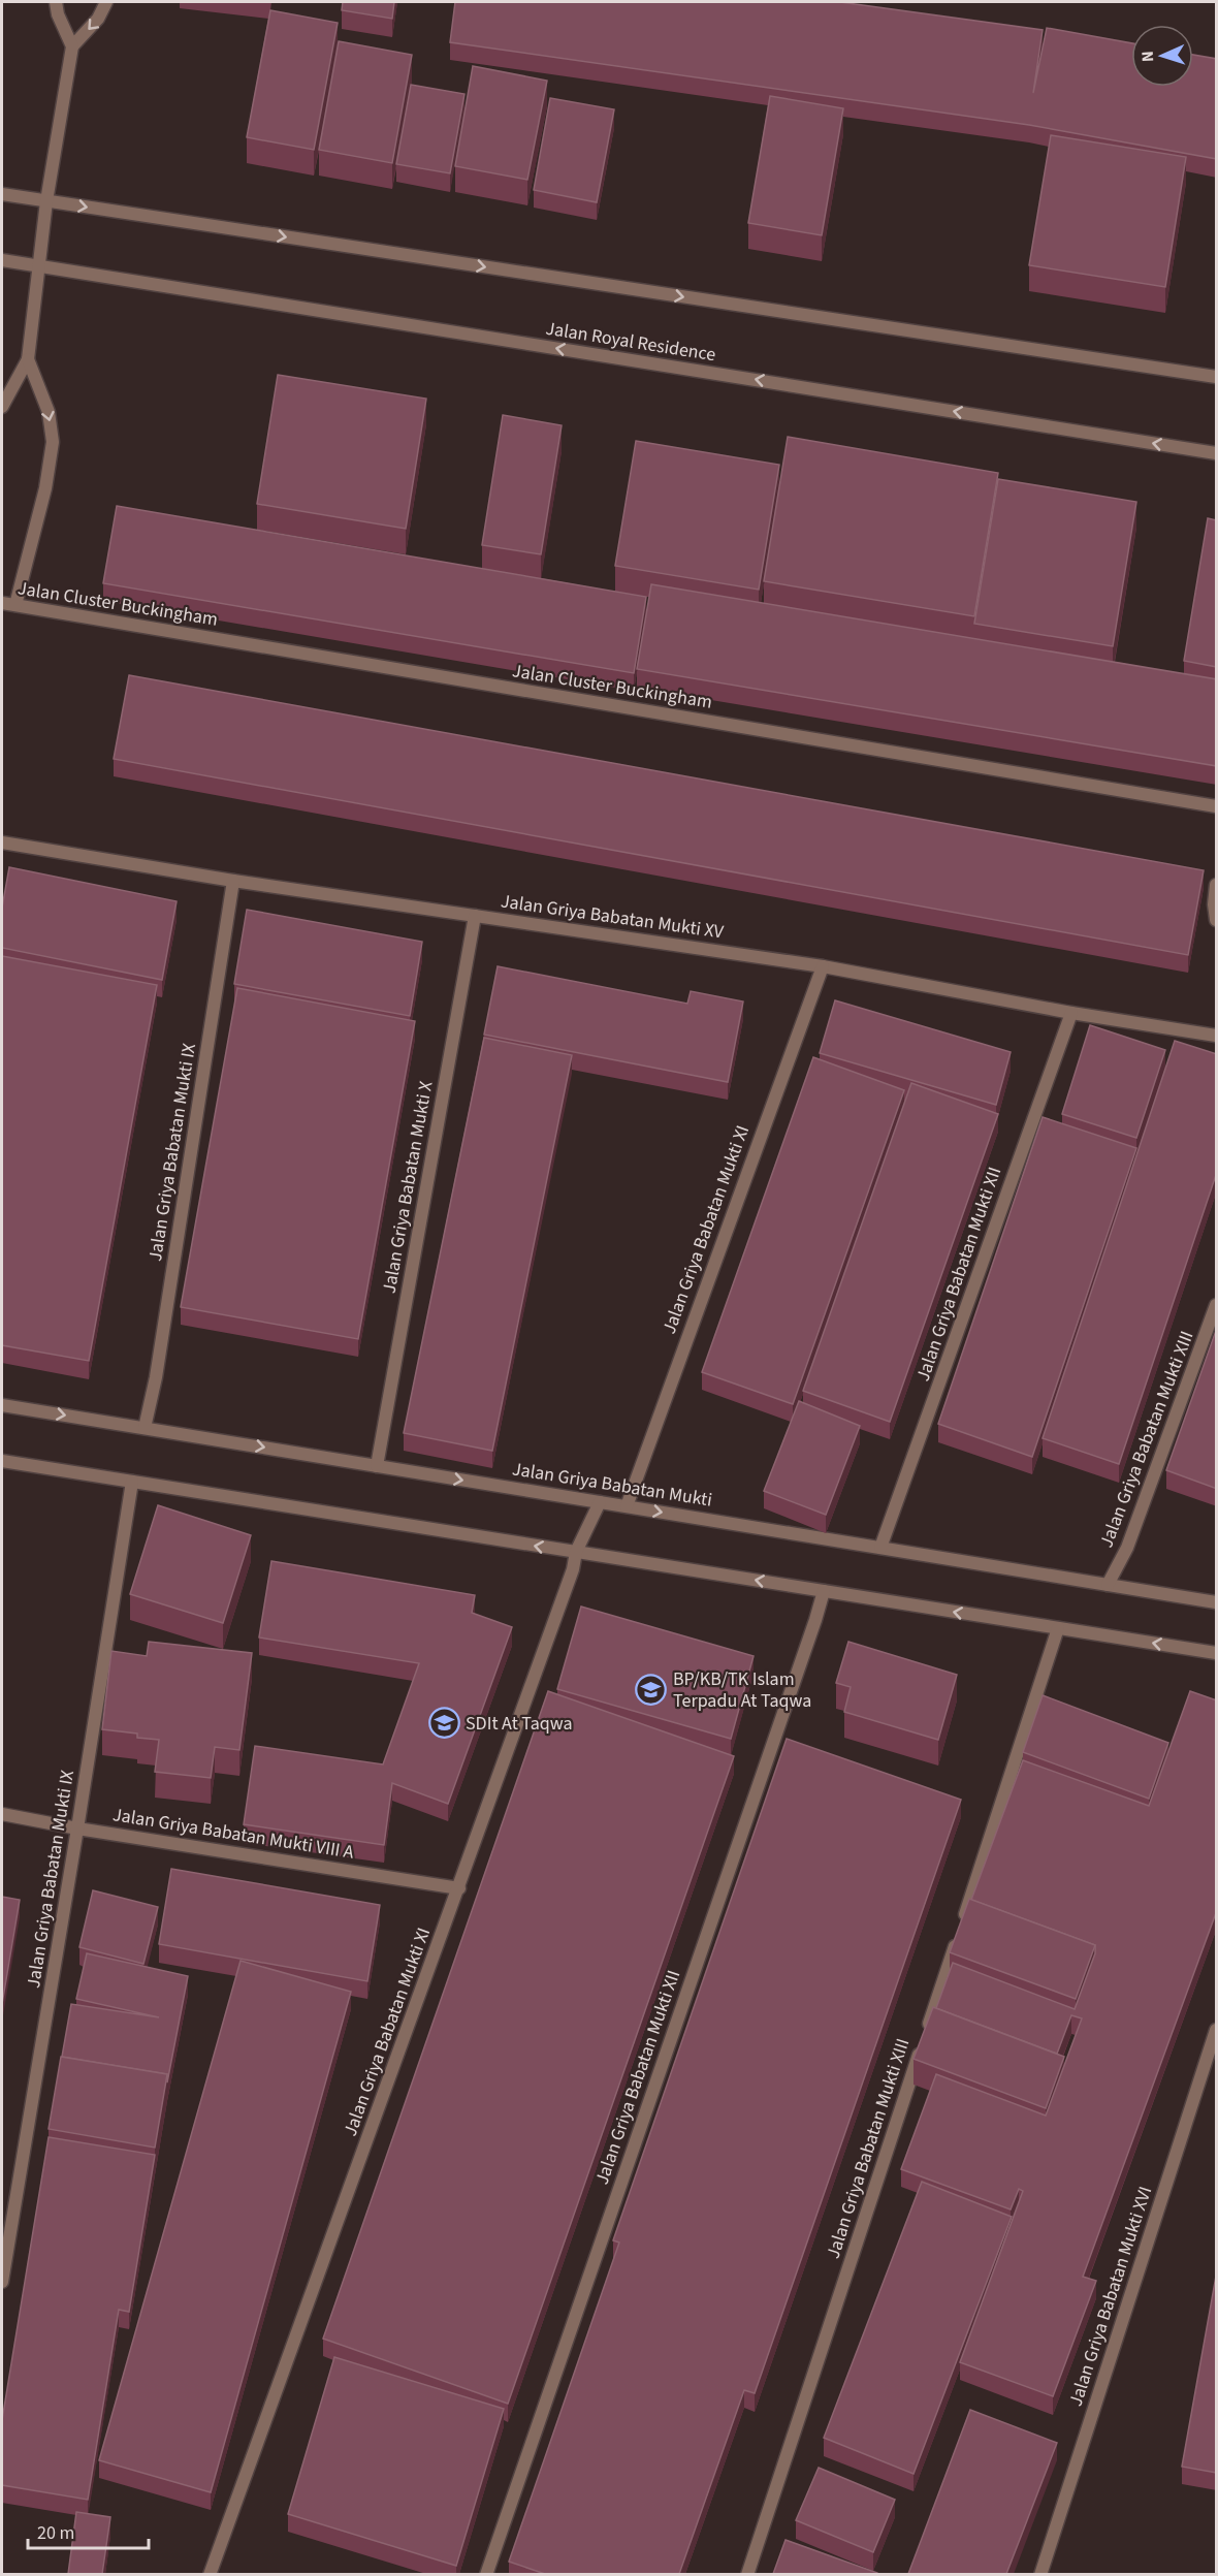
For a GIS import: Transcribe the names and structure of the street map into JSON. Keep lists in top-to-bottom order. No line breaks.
{"streets":{"street":["Jalan Royal Residence","Jalan Cluster Buckingham","Jalan Griya Babatan Mukti XV","Jalan Griya Babatan Mukti IX","Jalan Griya Babatan Mukti X","Jalan Griya Babatan Mukti XI","Jalan Griya Babatan Mukti XII","Jalan Griya Babatan Mukti XIII","Jalan Griya Babatan Mukti","Jalan Griya Babatan Mukti VIII A","Jalan Griya Babatan Mukti XVI"]},"crossings":[["Jalan Griya Babatan Mukti XV","Jalan Griya Babatan Mukti IX"],["Jalan Griya Babatan Mukti XV","Jalan Griya Babatan Mukti X"],["Jalan Griya Babatan Mukti XV","Jalan Griya Babatan Mukti XI"],["Jalan Griya Babatan Mukti XV","Jalan Griya Babatan Mukti XII"],["Jalan Griya Babatan Mukti IX","Jalan Griya Babatan Mukti"],["Jalan Griya Babatan Mukti IX","Jalan Griya Babatan Mukti VIII A"],["Jalan Griya Babatan Mukti X","Jalan Griya Babatan Mukti"],["Jalan Griya Babatan Mukti XI","Jalan Griya Babatan Mukti"],["Jalan Griya Babatan Mukti XI","Jalan Griya Babatan Mukti VIII A"],["Jalan Griya Babatan Mukti XII","Jalan Griya Babatan Mukti"],["Jalan Griya Babatan Mukti XIII","Jalan Griya Babatan Mukti"]],"places":{"school or university":["BP/KB/TK Islam Terpadu At Taqwa","SDIt At Taqwa"]},"scale_bar":"20 m","north":"left"}
